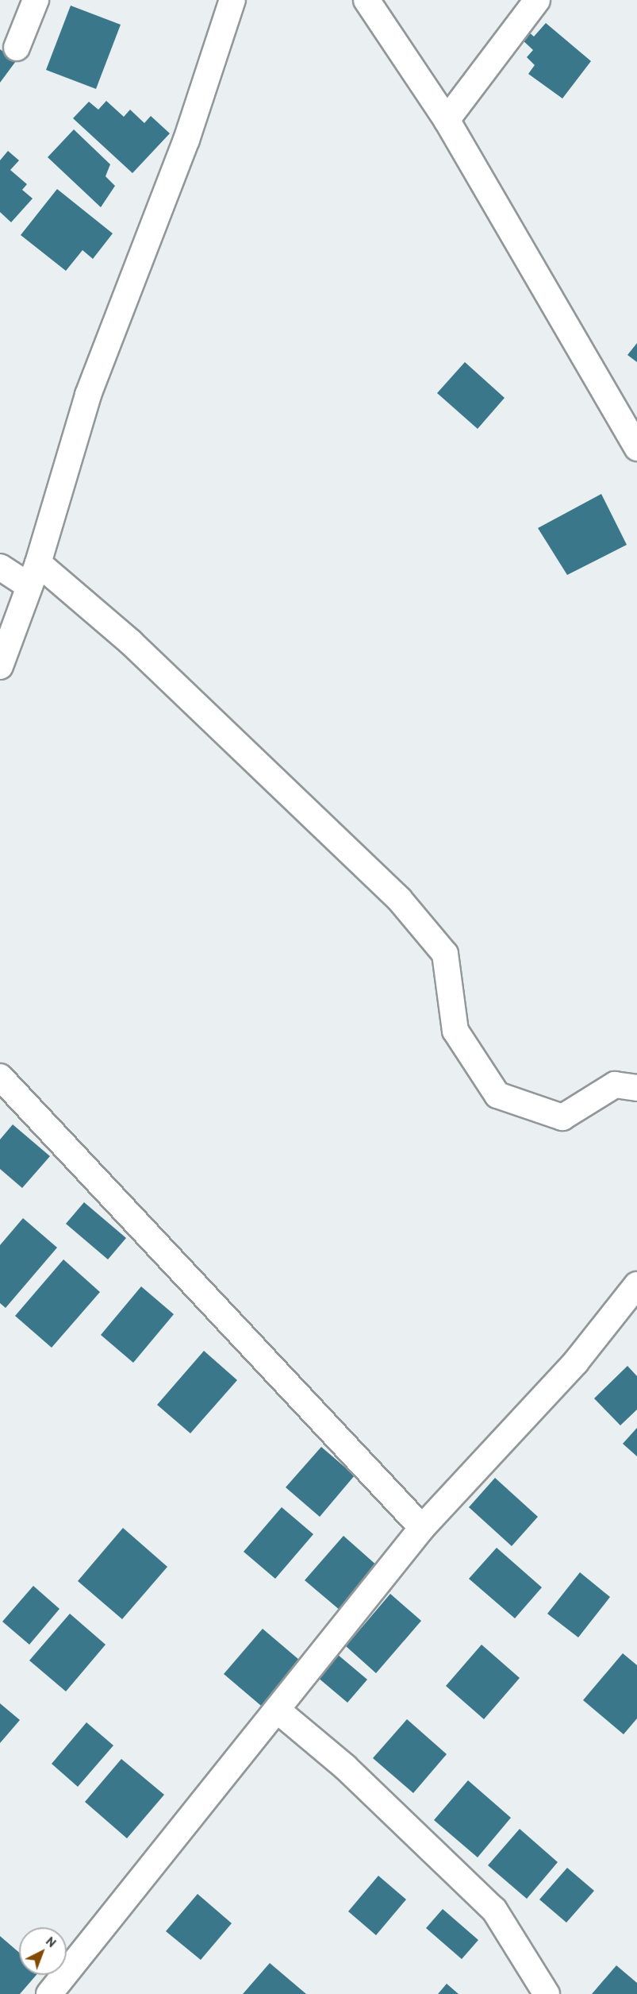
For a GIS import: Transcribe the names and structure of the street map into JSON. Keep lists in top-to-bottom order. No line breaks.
{"north":"top right"}
